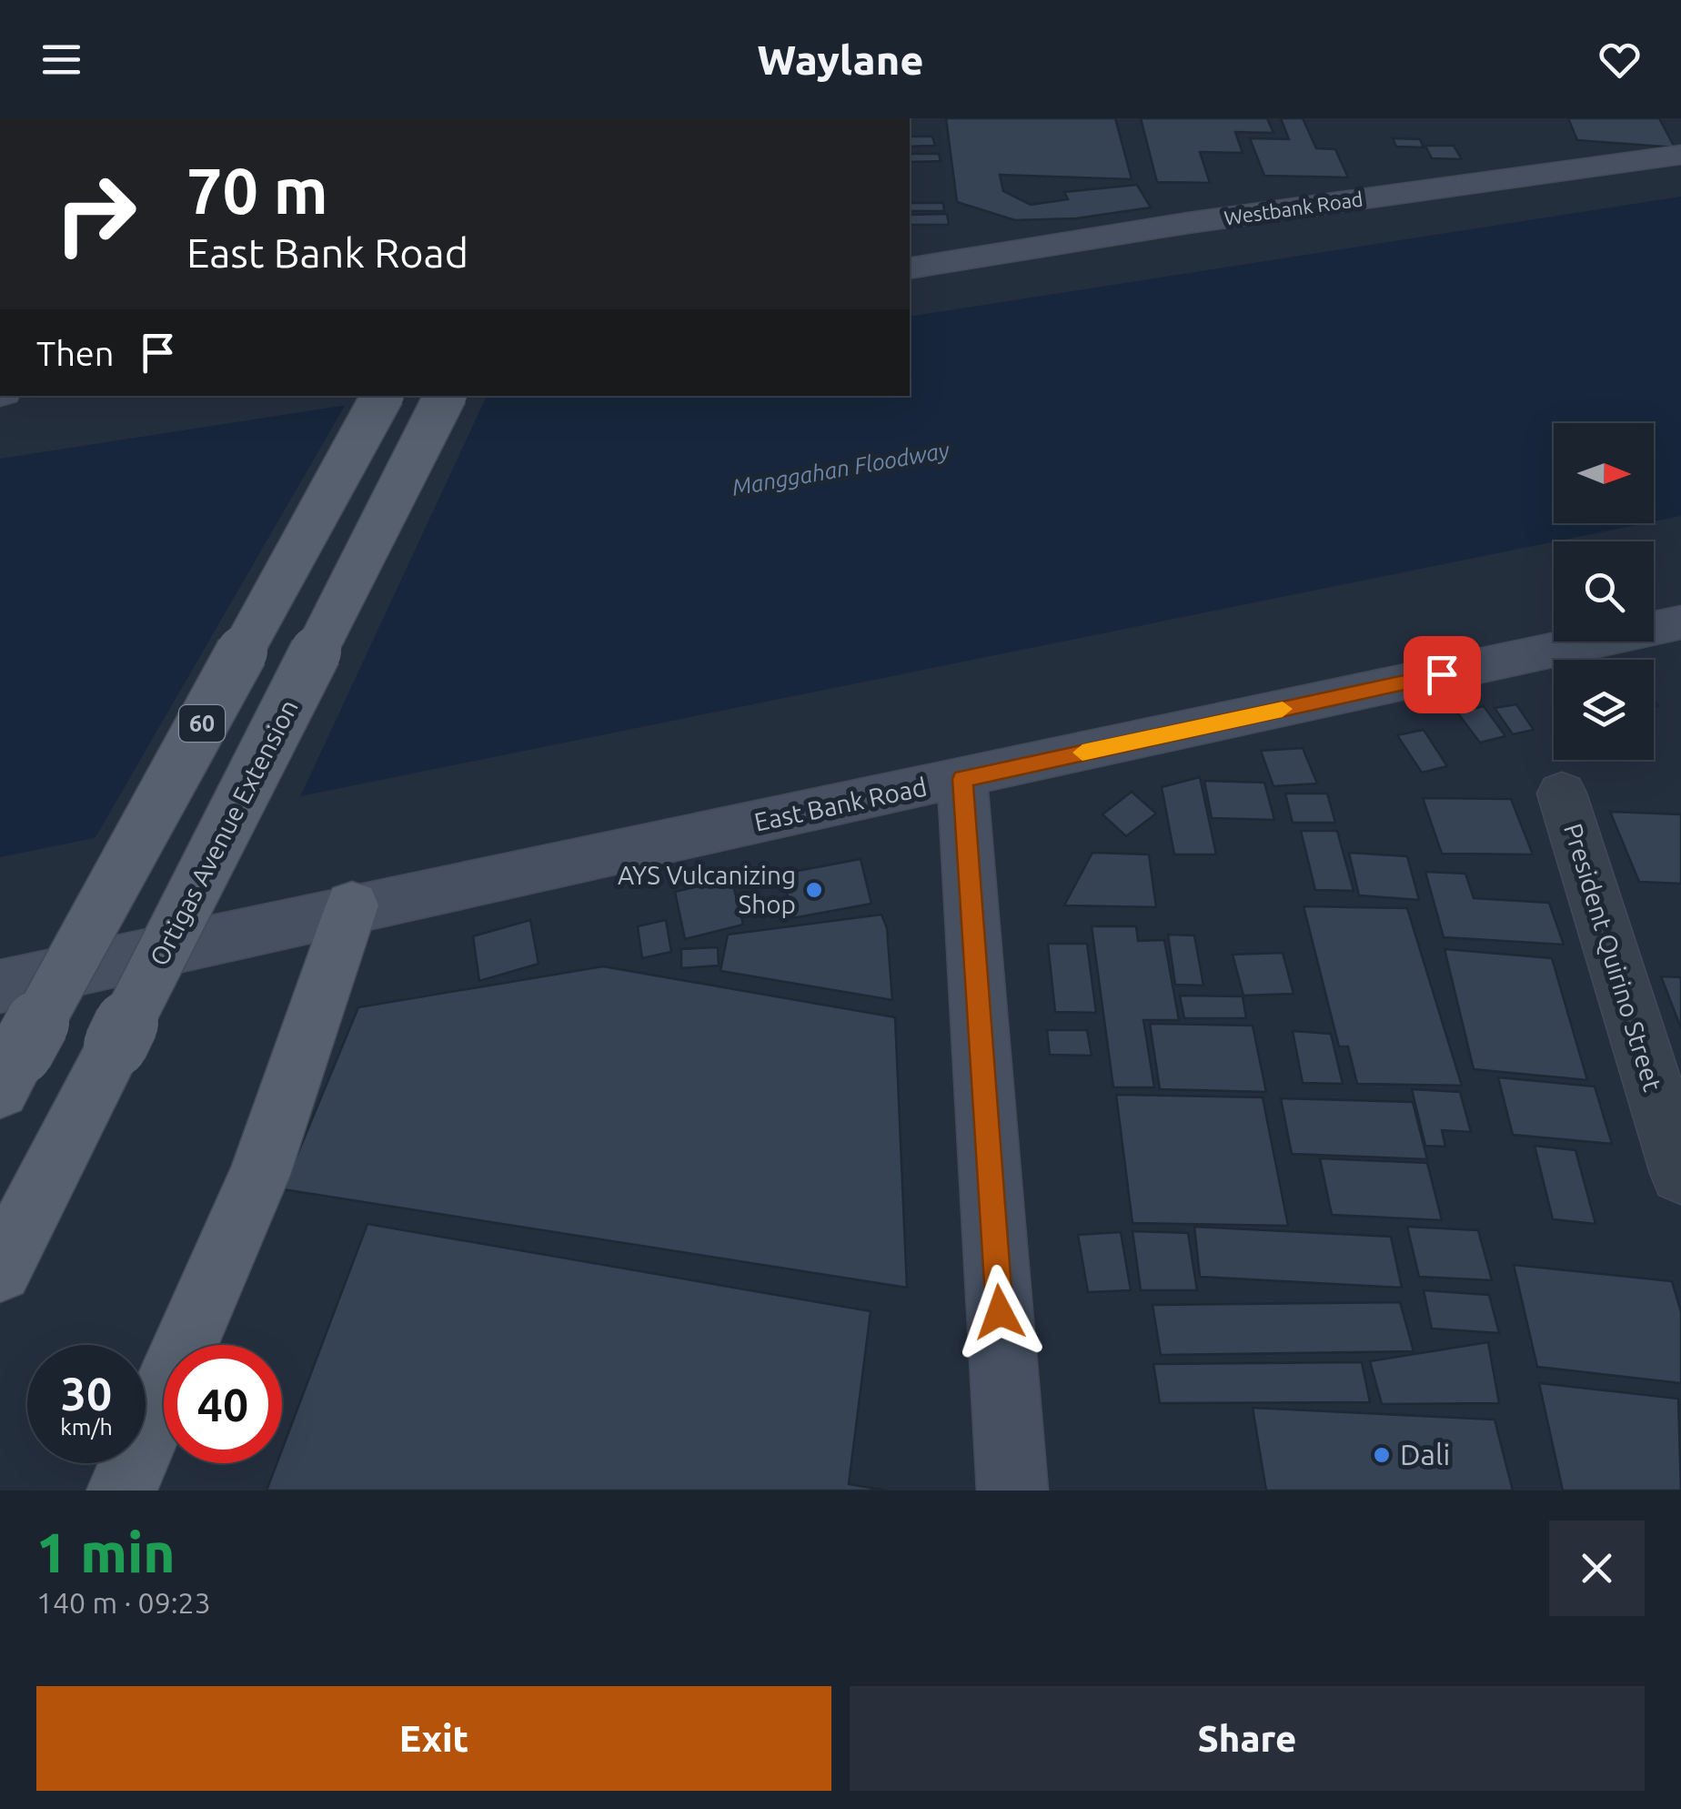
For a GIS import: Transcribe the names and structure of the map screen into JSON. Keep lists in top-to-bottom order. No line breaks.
{"streets":{"main road":["60","Ortigas Avenue Extension"],"street":["Westbank Road","East Bank Road","President Quirino Street"]},"water":["Manggahan Floodway"],"places":["AYS Vulcanizing Shop","Dali"],"north":"right","page":{"header":"Waylane","turn":["70 m","East Bank Road"],"then":"Then","speed":"30 km/h","limit":"40","heading":["1 min","140 m · 09:23"],"buttons":["Exit","Share"]}}
